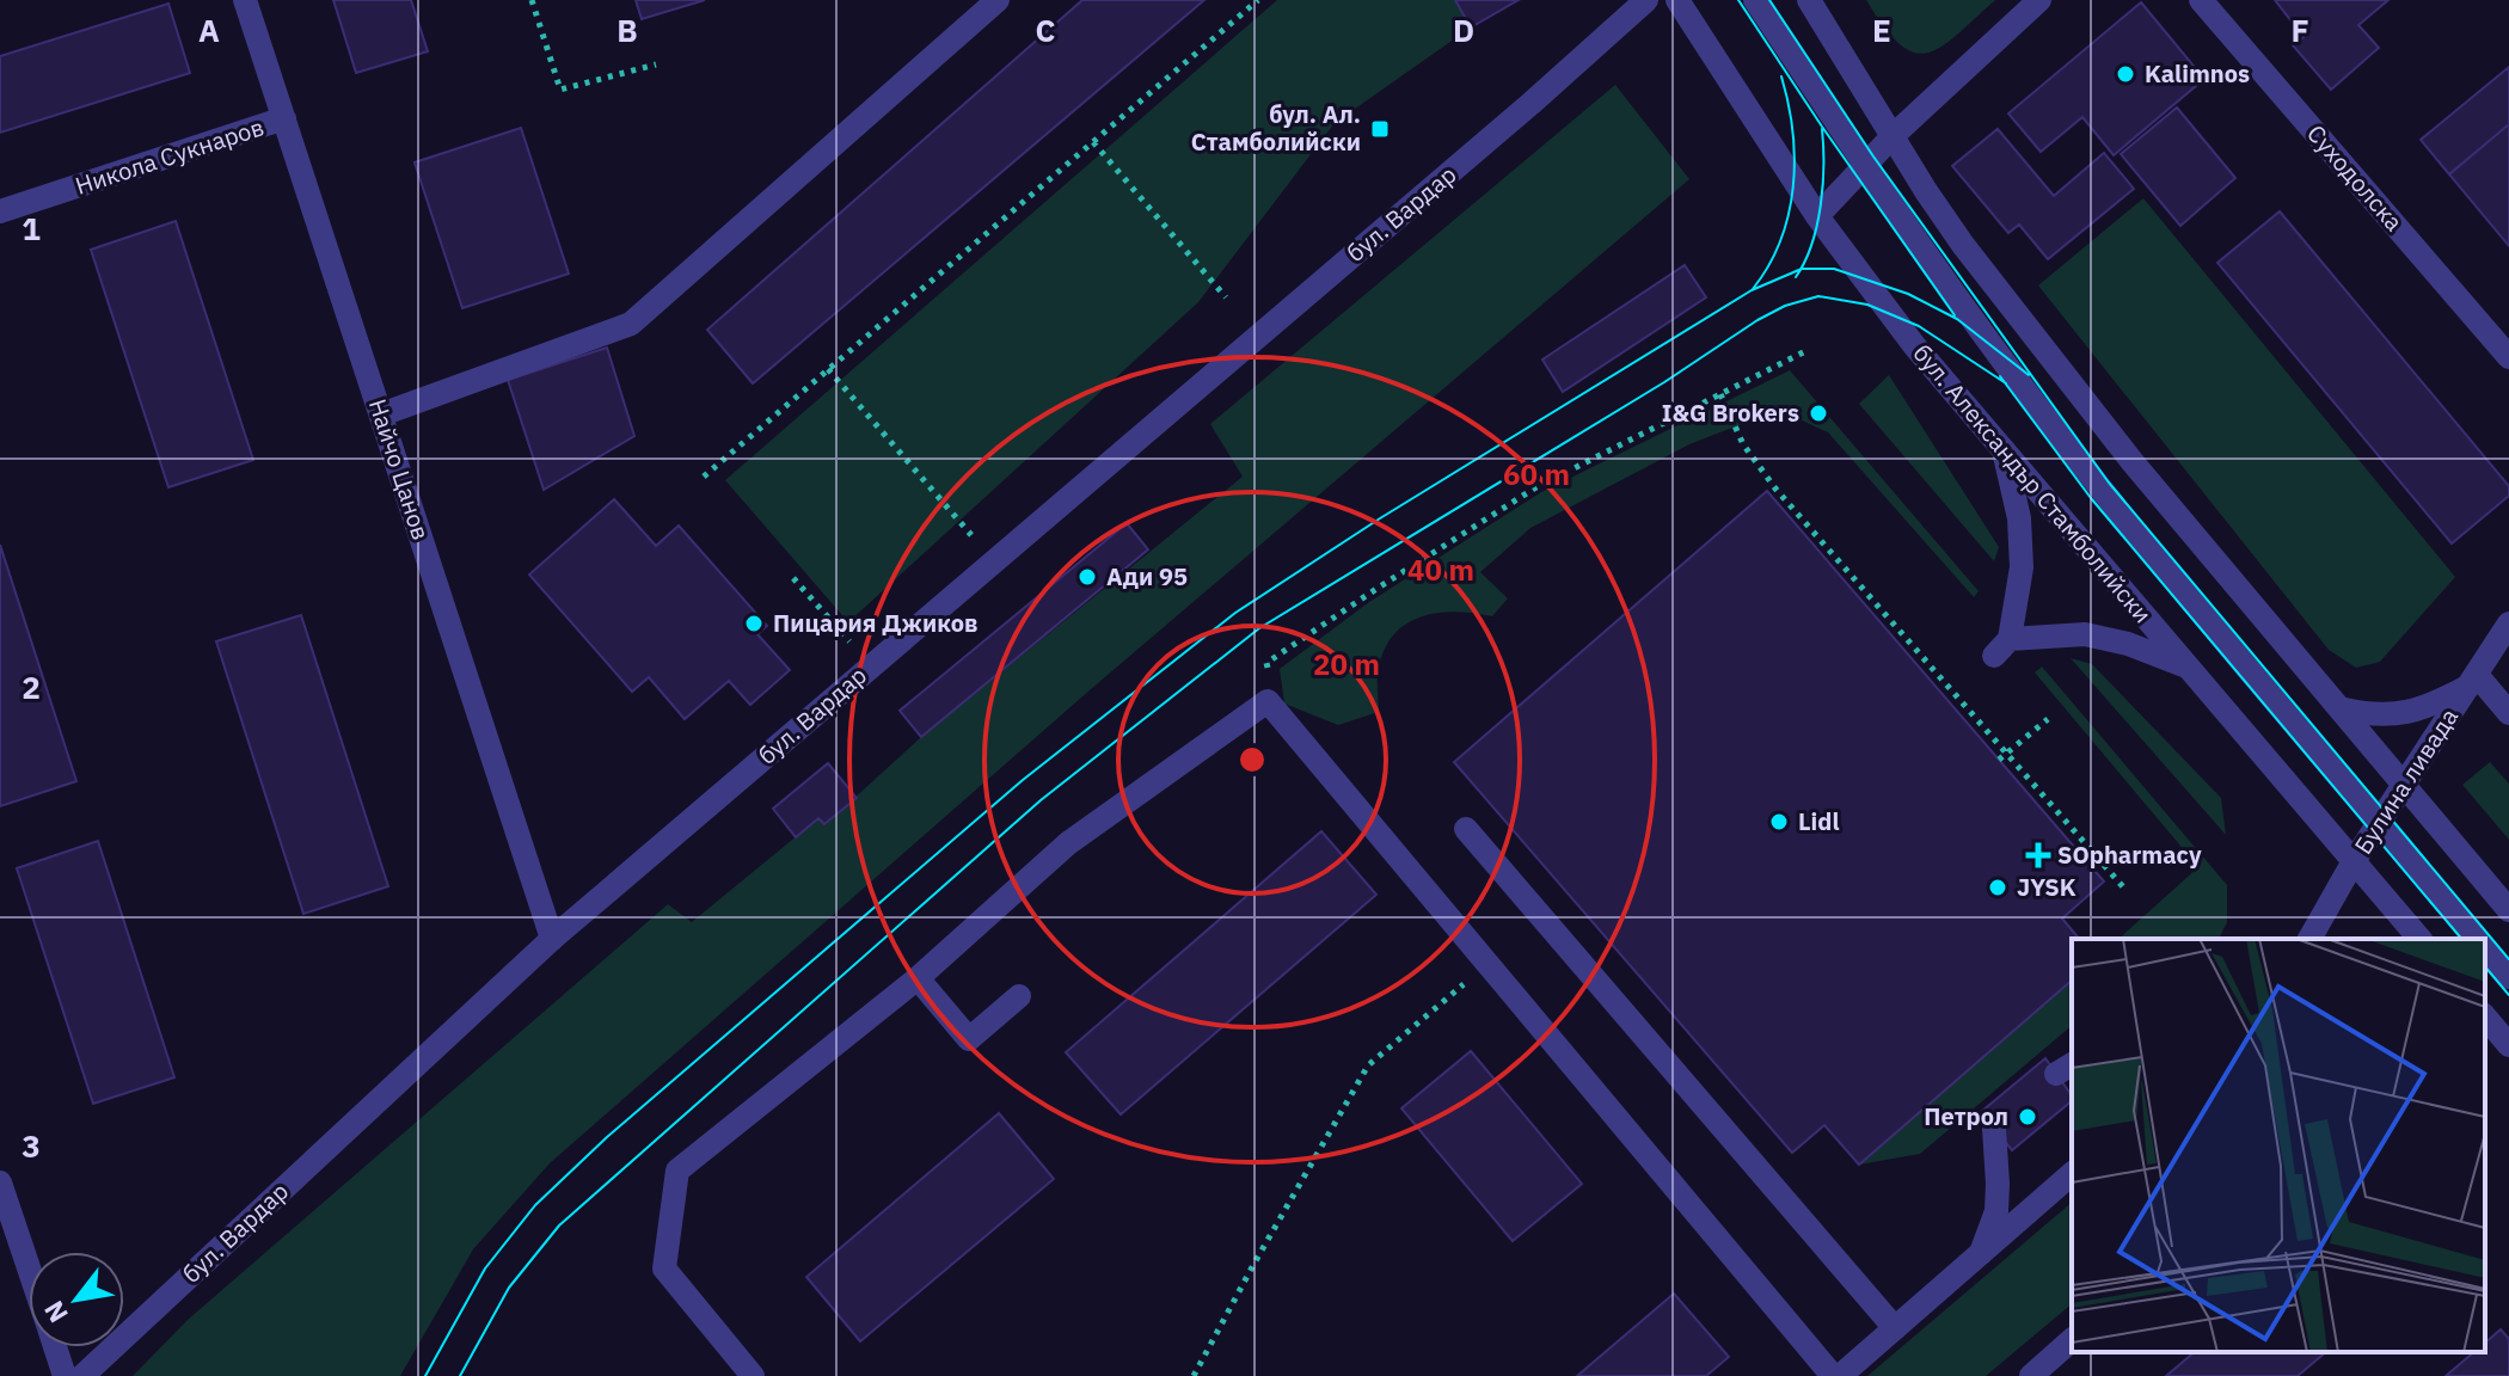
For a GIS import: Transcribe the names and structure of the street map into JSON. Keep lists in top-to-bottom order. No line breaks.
{"streets":{"street":["Никола Сукнаров","Суходолска","бул. Вардар","Найчо Цанов","бул. Александър Стамболийски","Булина ливада"]},"crossings":[["Никола Сукнаров","Найчо Цанов"],["бул. Вардар","Найчо Цанов"],["бул. Александър Стамболийски","Булина ливада"]],"places":{"other":["Kalimnos","I&G Brokers","Ади 95","Пицария Джиков","Lidl","JYSK","Петрол"],"transit":["бул. Ал. Стамболийски"],"health":["SOpharmacy"]},"north":"bottom left","grid":{"columns":["A","B","C","D","E","F"],"rows":["1","2","3"]},"rings":["60 m","40 m","20 m"]}
